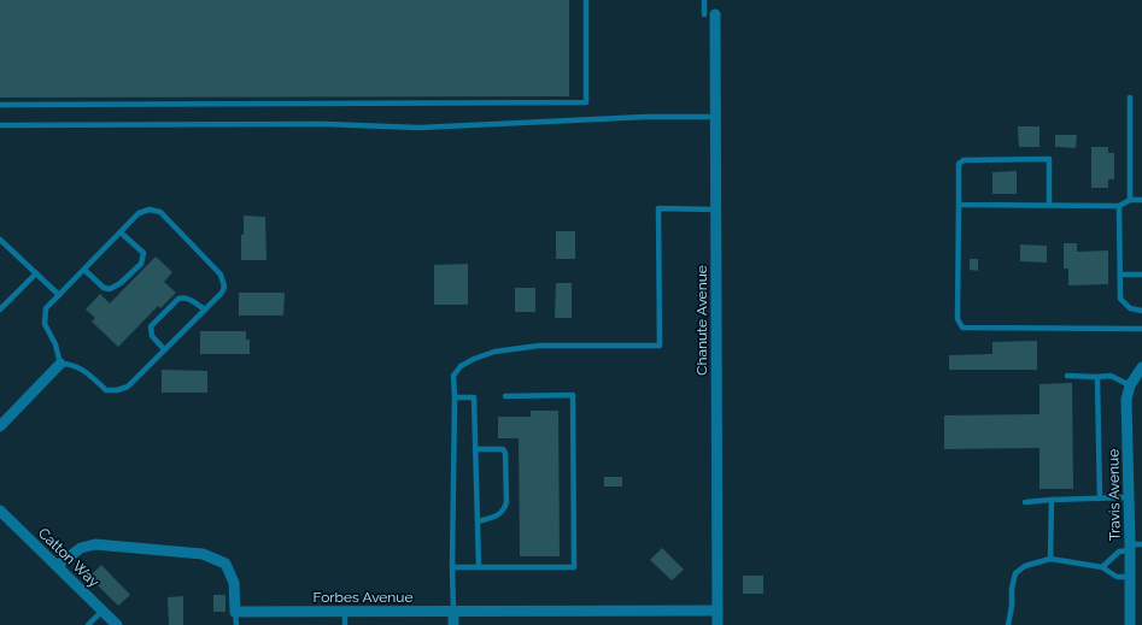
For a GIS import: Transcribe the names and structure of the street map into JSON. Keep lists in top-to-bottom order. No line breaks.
{"streets":{"street":["Chanute Avenue","Travis Avenue","Catton Way","Forbes Avenue"]},"crossings":[["Chanute Avenue","Forbes Avenue"]]}
